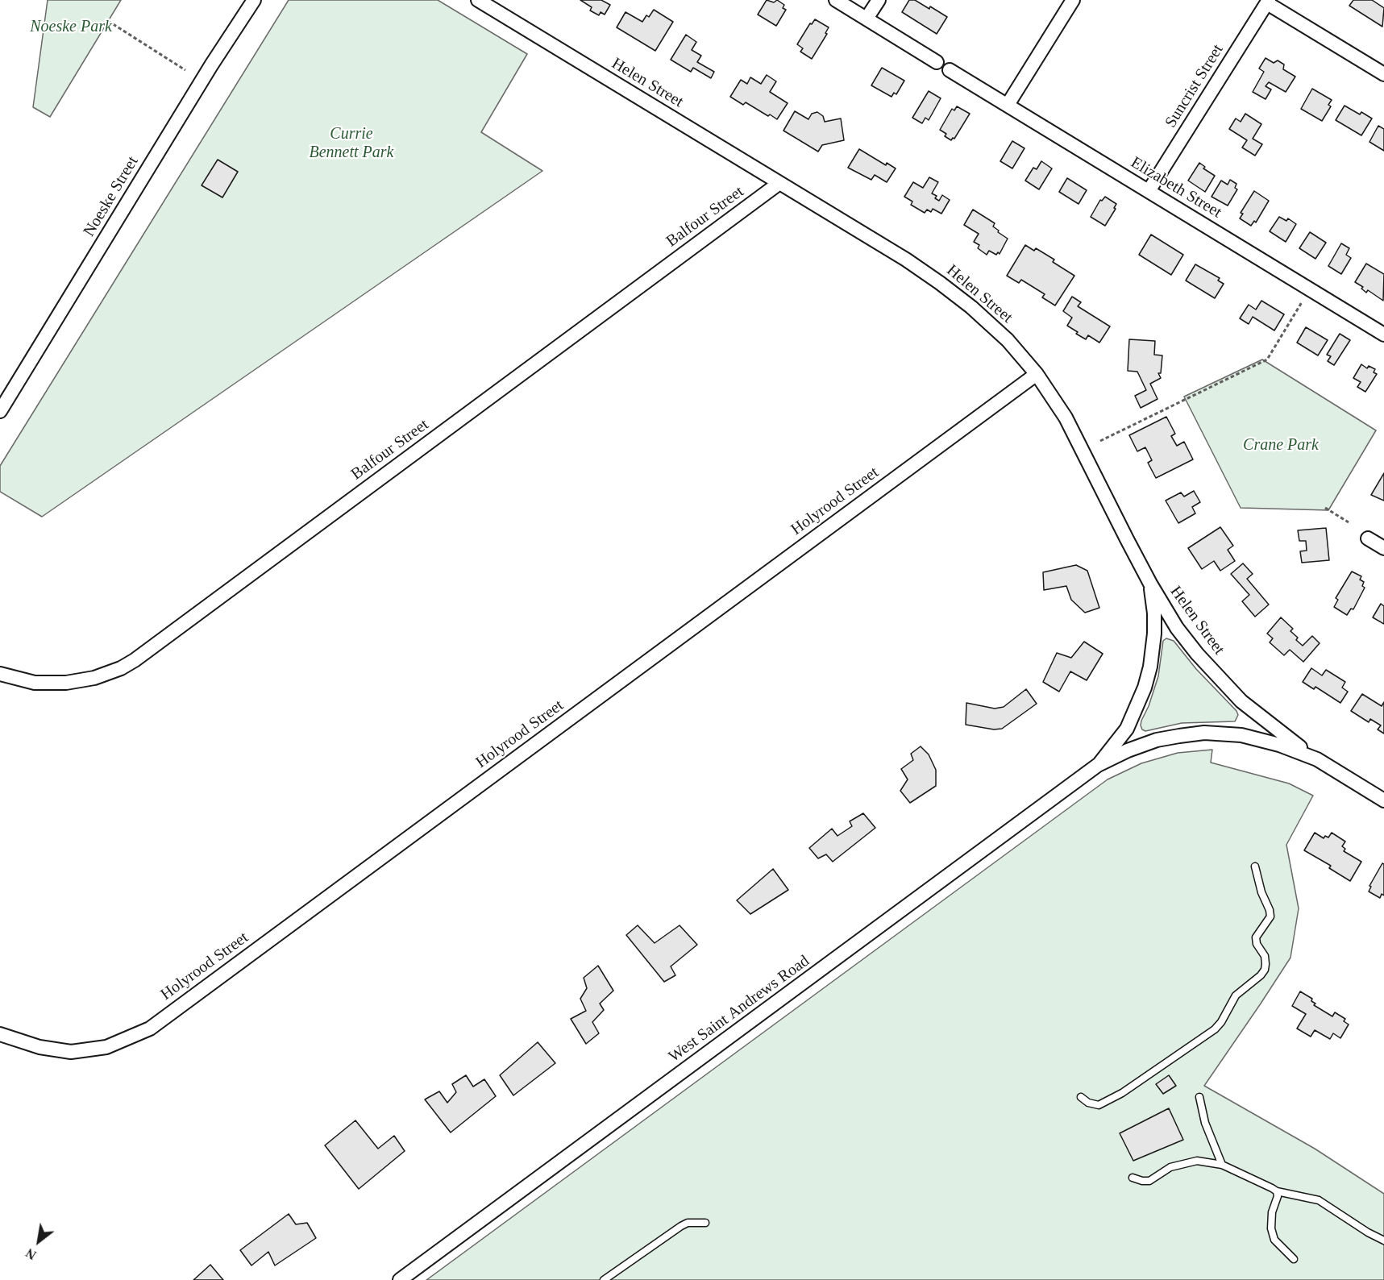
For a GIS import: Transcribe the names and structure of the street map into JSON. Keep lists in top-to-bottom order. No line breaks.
{"streets":{"street":["Helen Street","Suncrist Street","Elizabeth Street","Noeske Street","Balfour Street","Holyrood Street","West Saint Andrews Road"]},"crossings":[["Helen Street","Balfour Street"],["Helen Street","Holyrood Street"],["Helen Street","West Saint Andrews Road"],["Suncrist Street","Elizabeth Street"]],"parks":["Noeske Park","Currie Bennett Park","Crane Park"],"north":"bottom left"}
